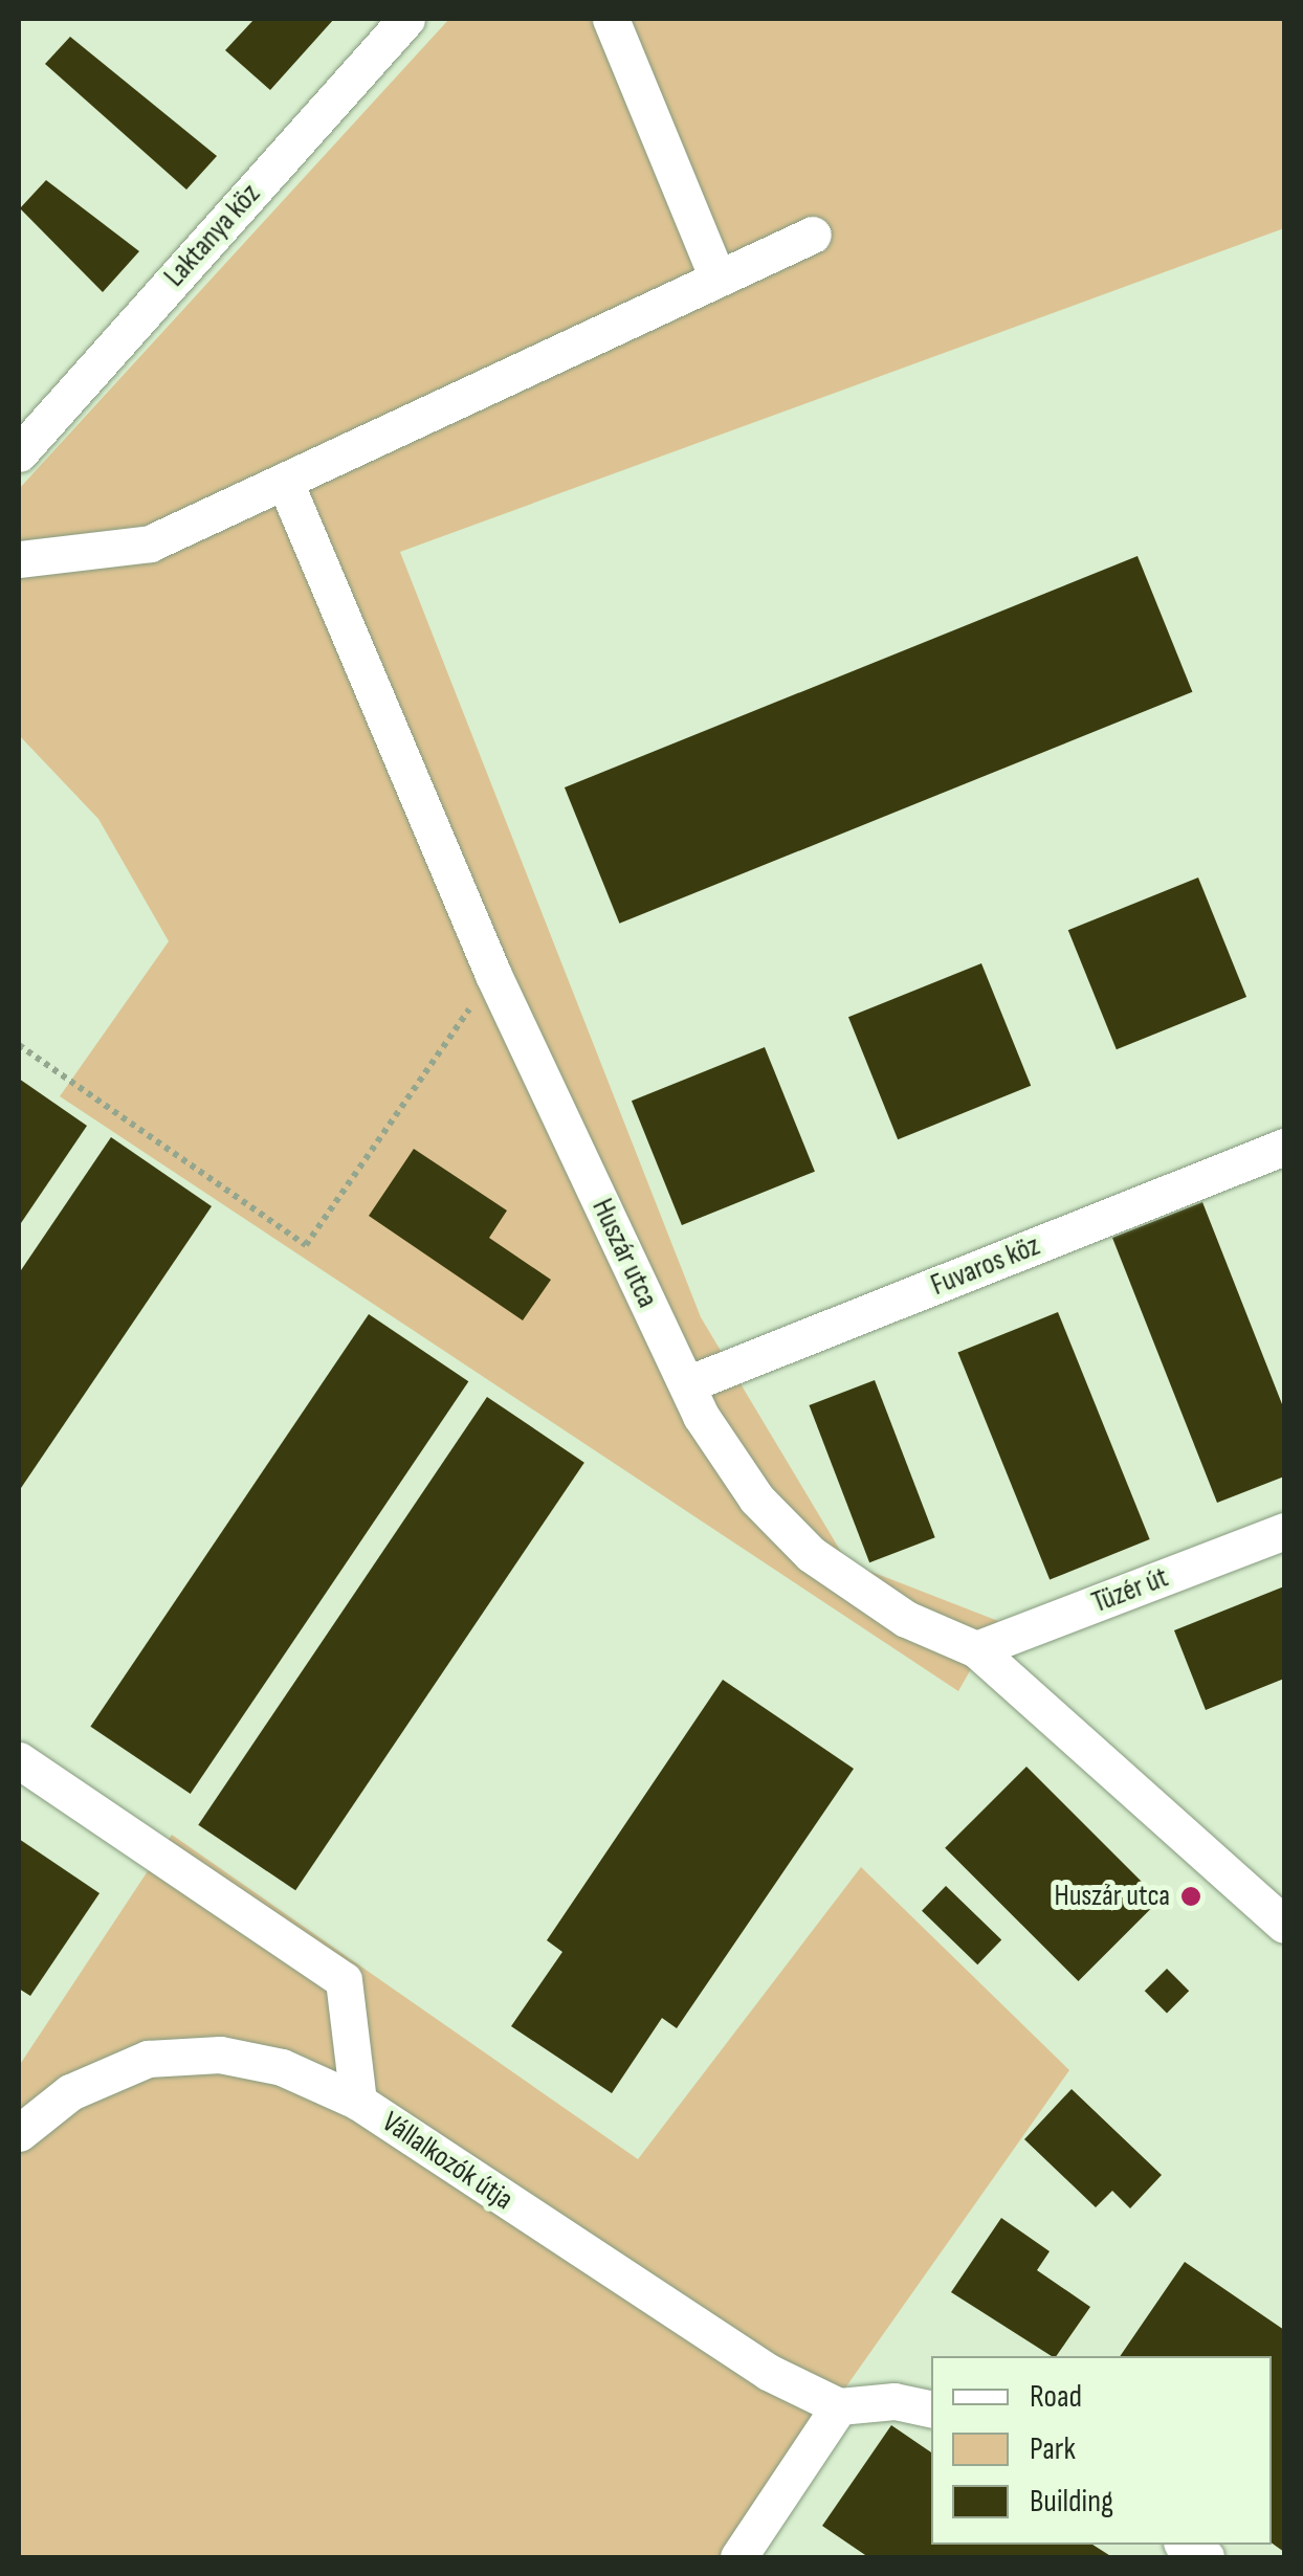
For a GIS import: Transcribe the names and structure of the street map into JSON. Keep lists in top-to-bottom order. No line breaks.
{"streets":{"street":["Laktanya köz","Huszár utca","Fuvaros köz","Tüzér út","Vállalkozók útja"]},"crossings":[["Huszár utca","Fuvaros köz"],["Huszár utca","Tüzér út"]],"places":["Huszár utca"],"legend":["Road","Park","Building"]}
